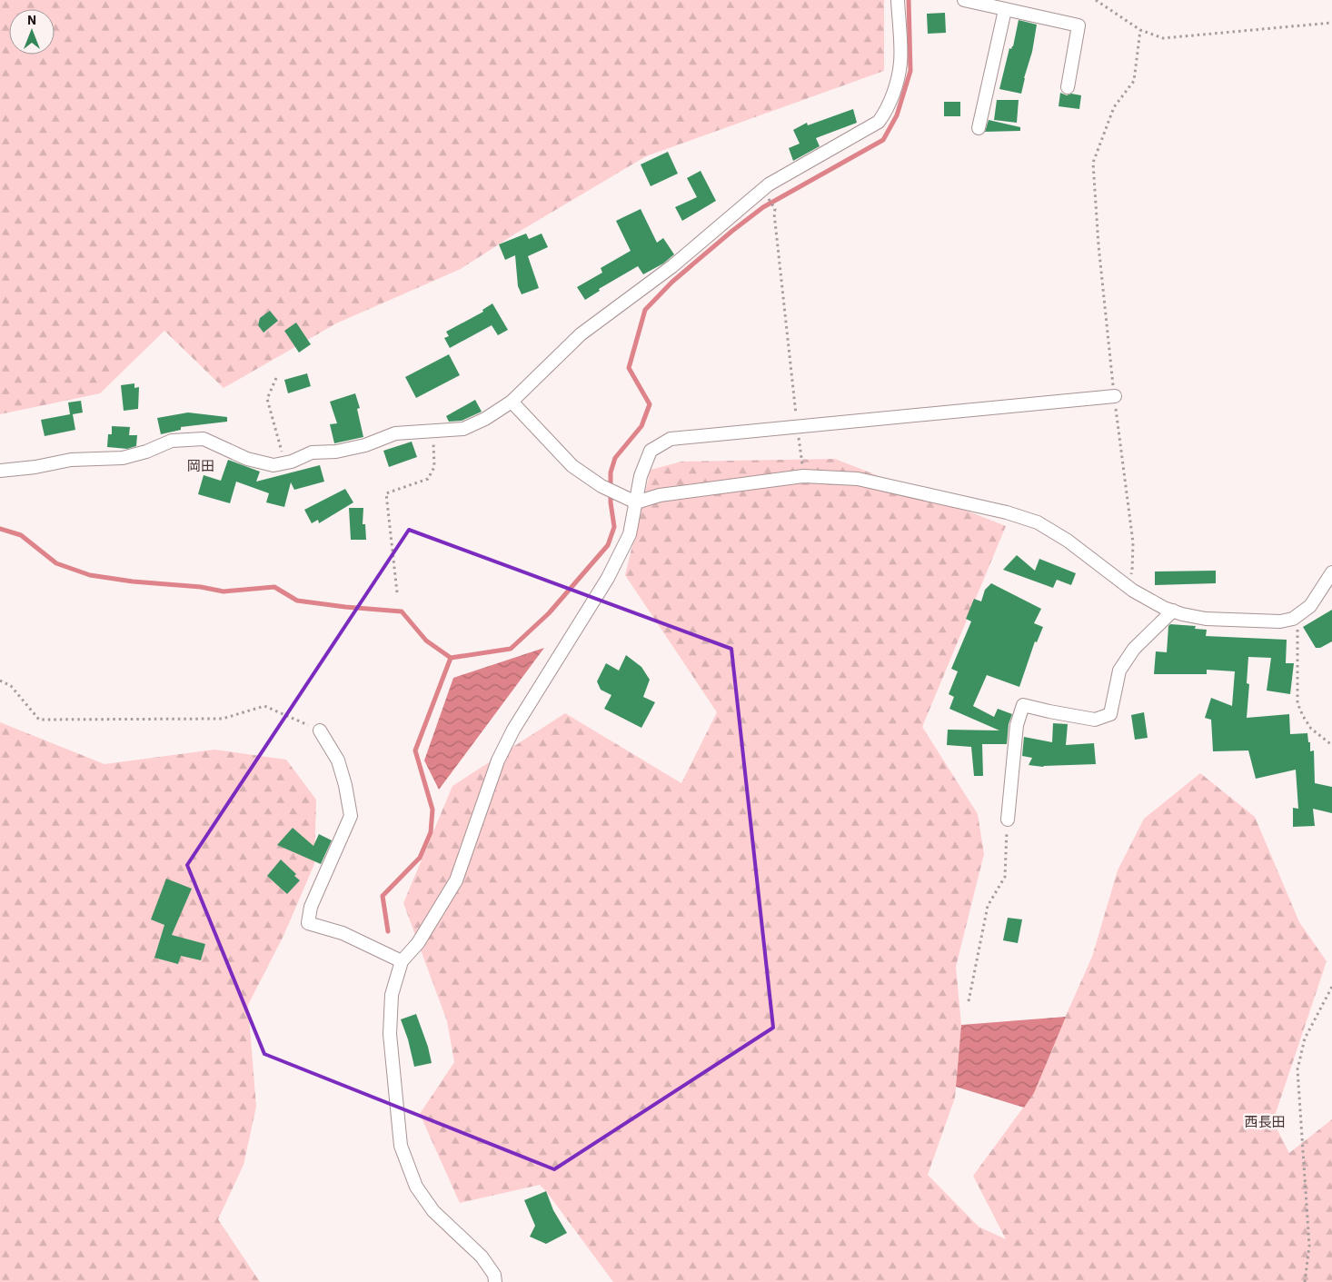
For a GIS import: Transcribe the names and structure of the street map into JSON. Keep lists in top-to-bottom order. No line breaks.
{"districts":["岡田","西長田"],"north":"top"}
